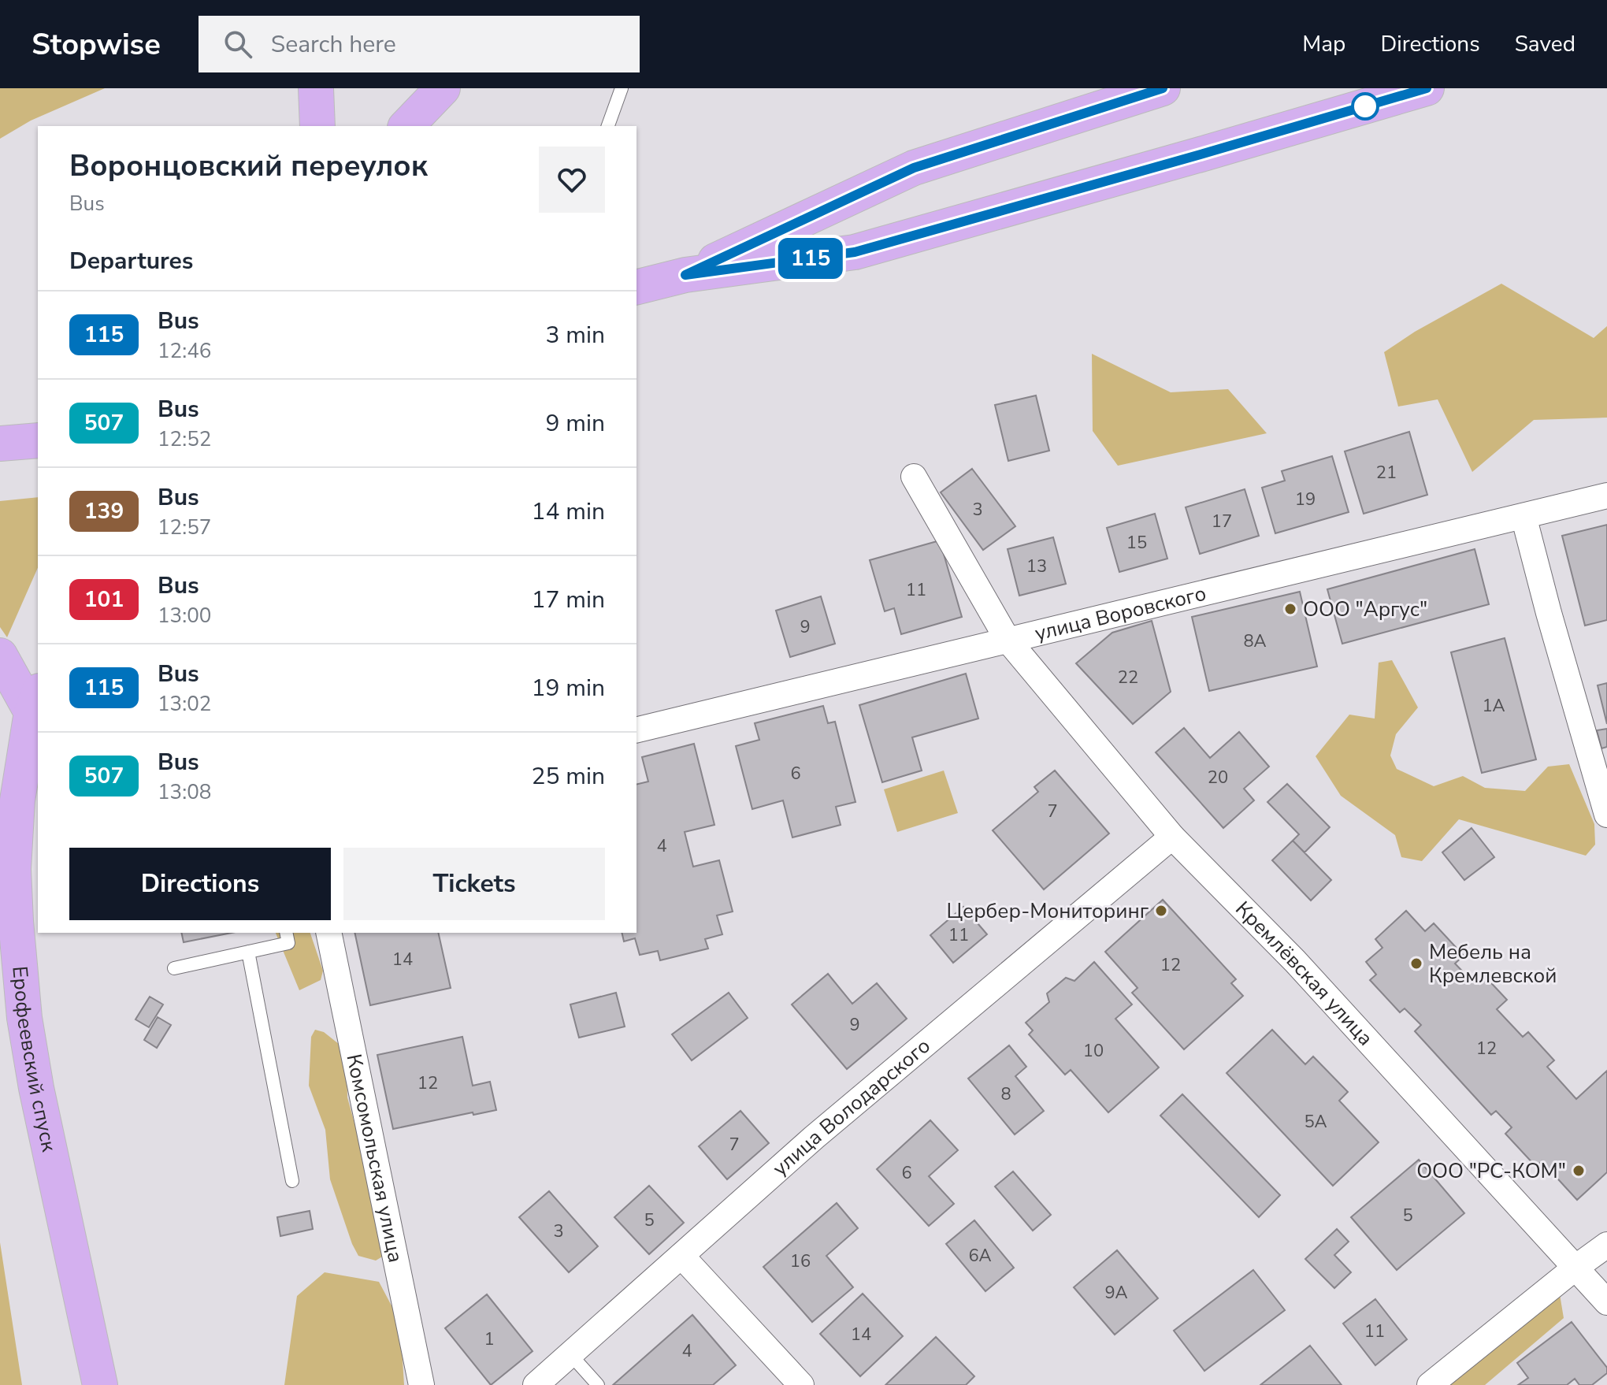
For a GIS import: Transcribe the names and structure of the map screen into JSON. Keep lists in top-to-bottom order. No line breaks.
{"streets":{"main road":["Ерофеевский спуск"],"street":["улица Воровского","Кремлёвская улица","улица Володарского","Комсомольская улица"]},"crossings":[["улица Воровского","Кремлёвская улица"],["Кремлёвская улица","улица Володарского"]],"places":["ООО \"Аргус\"","Цербер-Мониторинг","Мебель на Кремлевской","ООО \"РС-КОМ\""],"lines":["bus line 115"],"house_numbers":["21","19","3","17","15","13","11","9","8А","22","1А","6","20","7","4","11","14","12","9","12","10","12","8","5А","7","6","5","5","3","6А","16","9А","11","14","1","4"],"page":{"header":"Stopwise","search":"Search here","nav":["Map","Directions","Saved"],"on_map":"115","heading":[["Воронцовский переулок","Bus"],"Departures"],"list":[{"mark":"115","name":"Bus","note":"12:46","value":"3 min"},{"mark":"507","name":"Bus","note":"12:52","value":"9 min"},{"mark":"139","name":"Bus","note":"12:57","value":"14 min"},{"mark":"101","name":"Bus","note":"13:00","value":"17 min"},{"mark":"115","name":"Bus","note":"13:02","value":"19 min"},{"mark":"507","name":"Bus","note":"13:08","value":"25 min"}],"buttons":["Directions","Tickets"]}}
